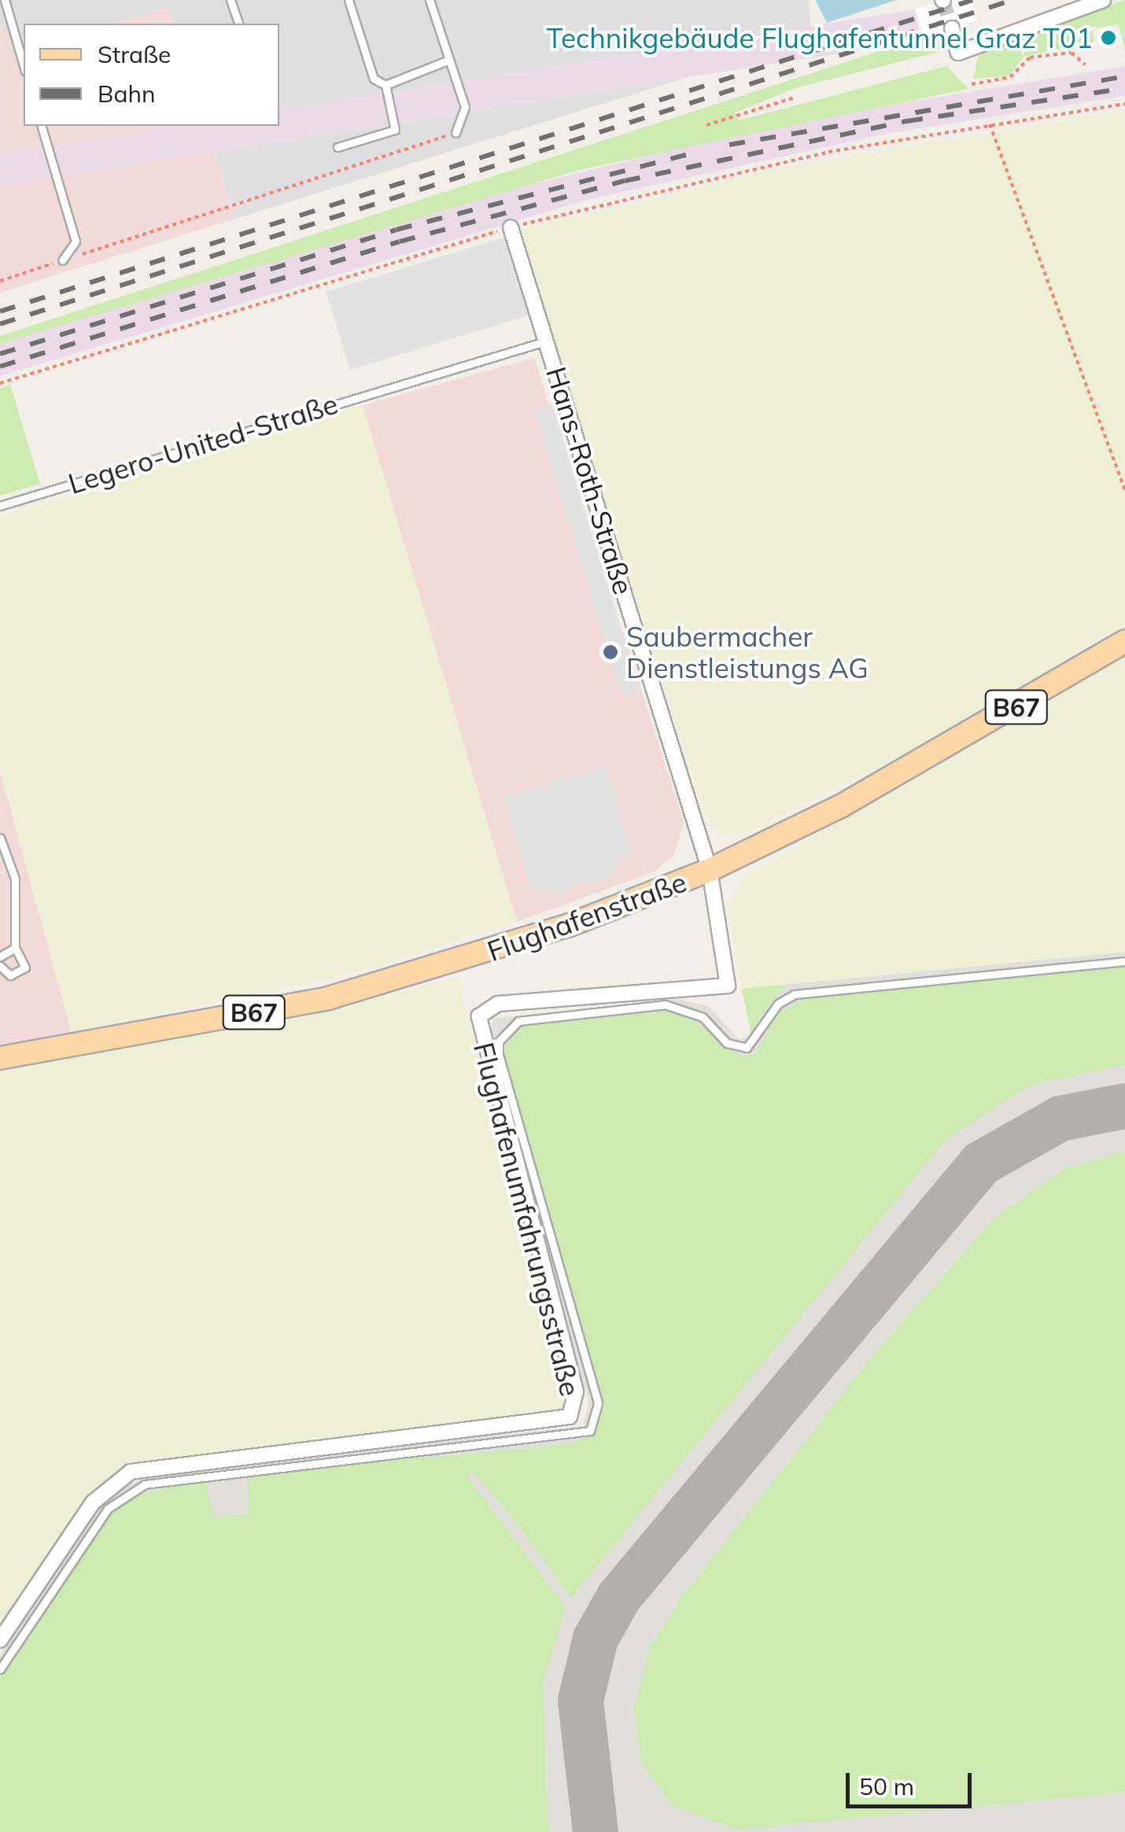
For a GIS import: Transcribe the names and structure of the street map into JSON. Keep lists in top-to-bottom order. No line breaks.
{"streets":{"main road":["B67","Flughafenstraße"],"street":["Hans-Roth-Straße","Flughafenumfahrungsstraße"],"lane":["Legero-United-Straße"]},"crossings":[["Legero-United-Straße","Hans-Roth-Straße"],["Hans-Roth-Straße","Flughafenstraße"],["Hans-Roth-Straße","Flughafenumfahrungsstraße"],["Flughafenstraße","Flughafenumfahrungsstraße"]],"places":["Technikgebäude Flughafentunnel Graz T01","Saubermacher Dienstleistungs AG"],"legend":["Straße","Bahn"],"scale_bar":"50 m"}
